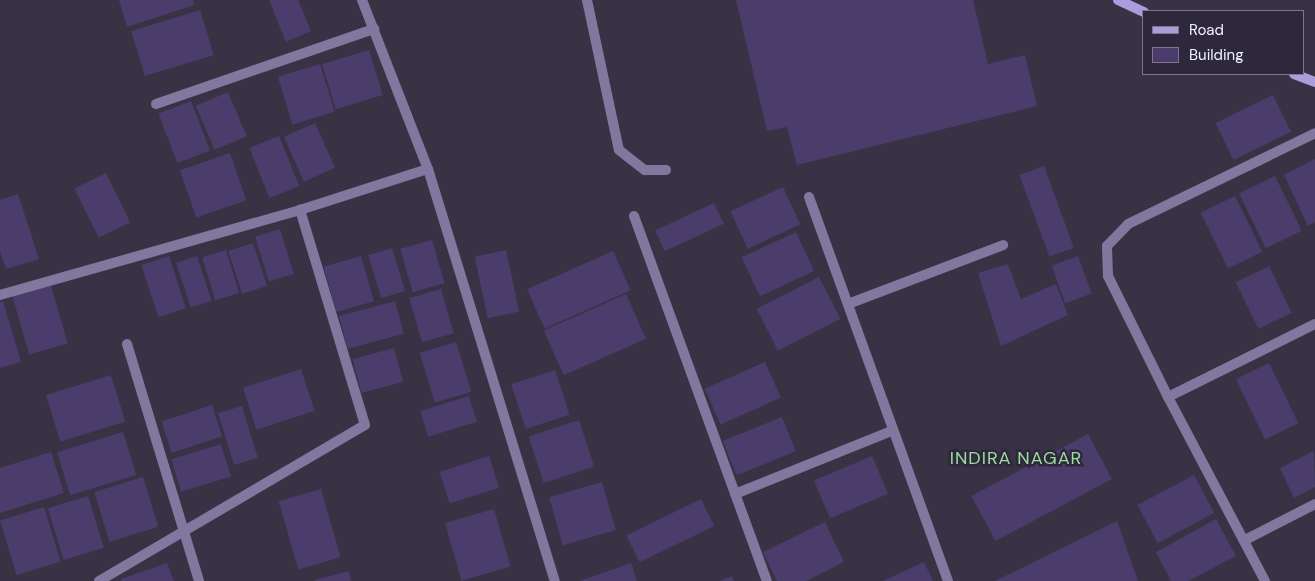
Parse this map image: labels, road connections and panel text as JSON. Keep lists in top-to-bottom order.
{
  "districts": ["INDIRA NAGAR"],
  "legend": ["Road", "Building"]
}
